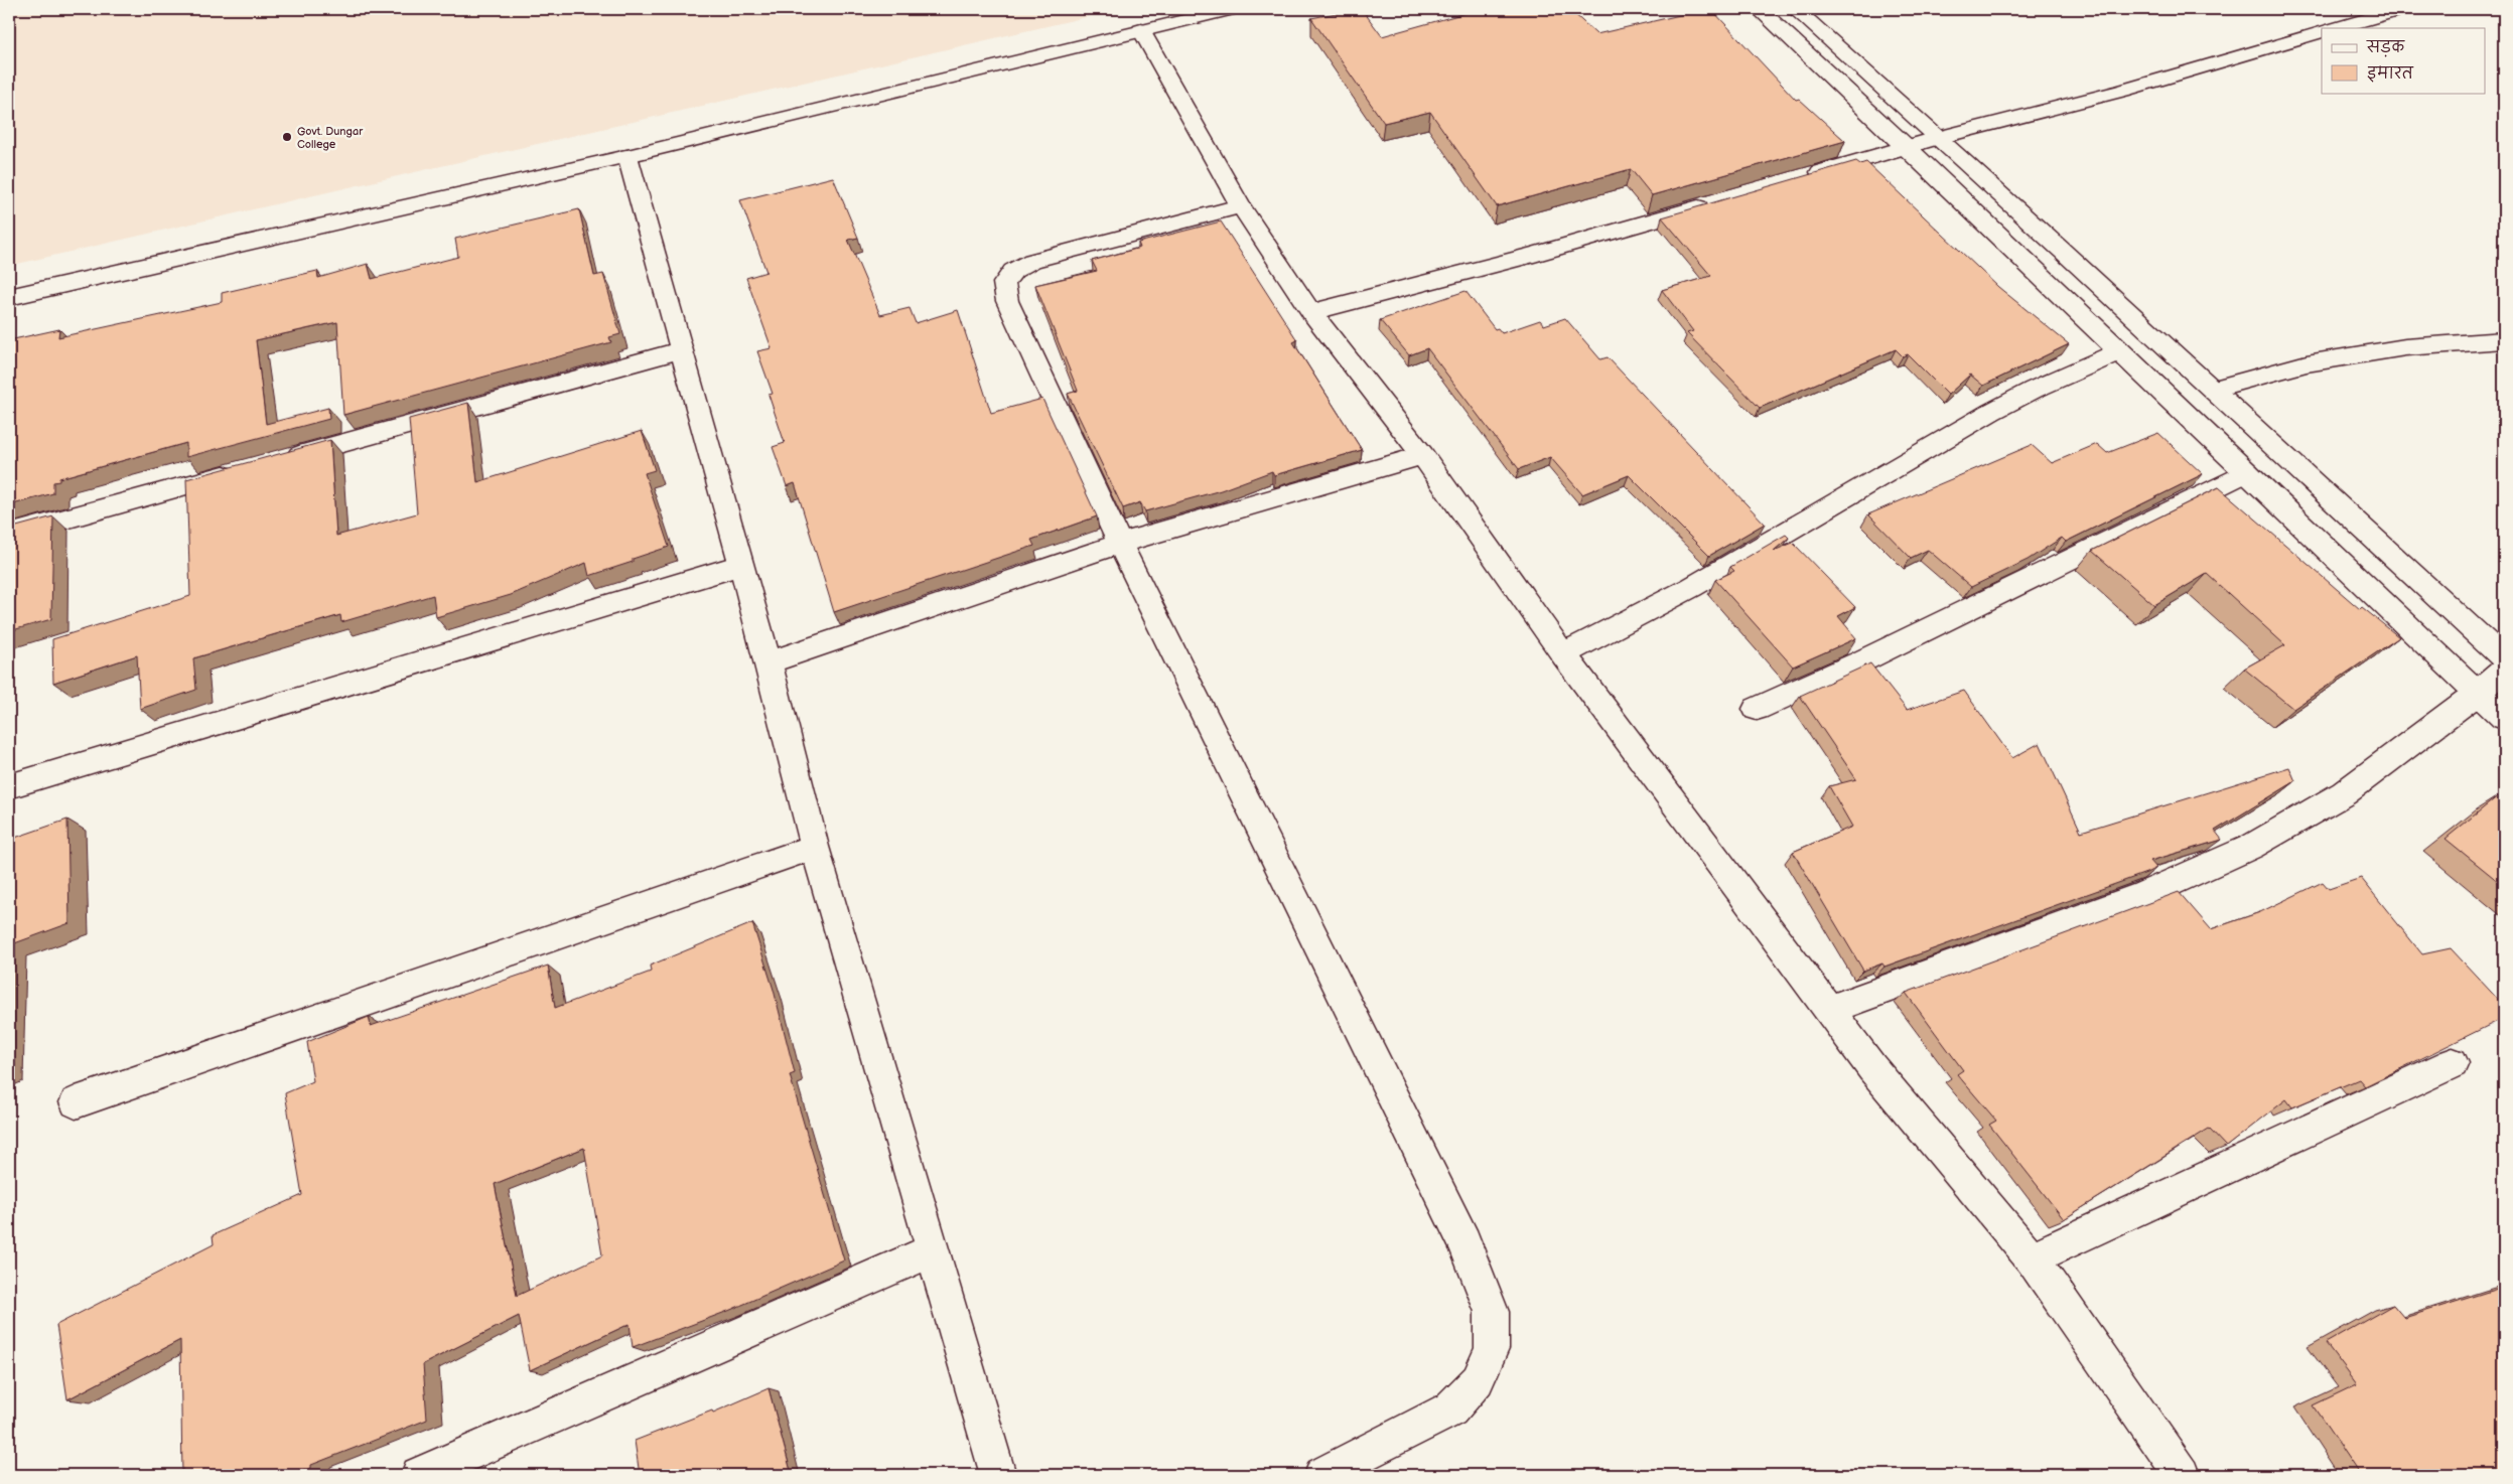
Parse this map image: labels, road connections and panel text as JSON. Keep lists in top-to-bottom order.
{
  "places": ["Govt. Dungar College"],
  "legend": ["सड़क", "इमारत"]
}
